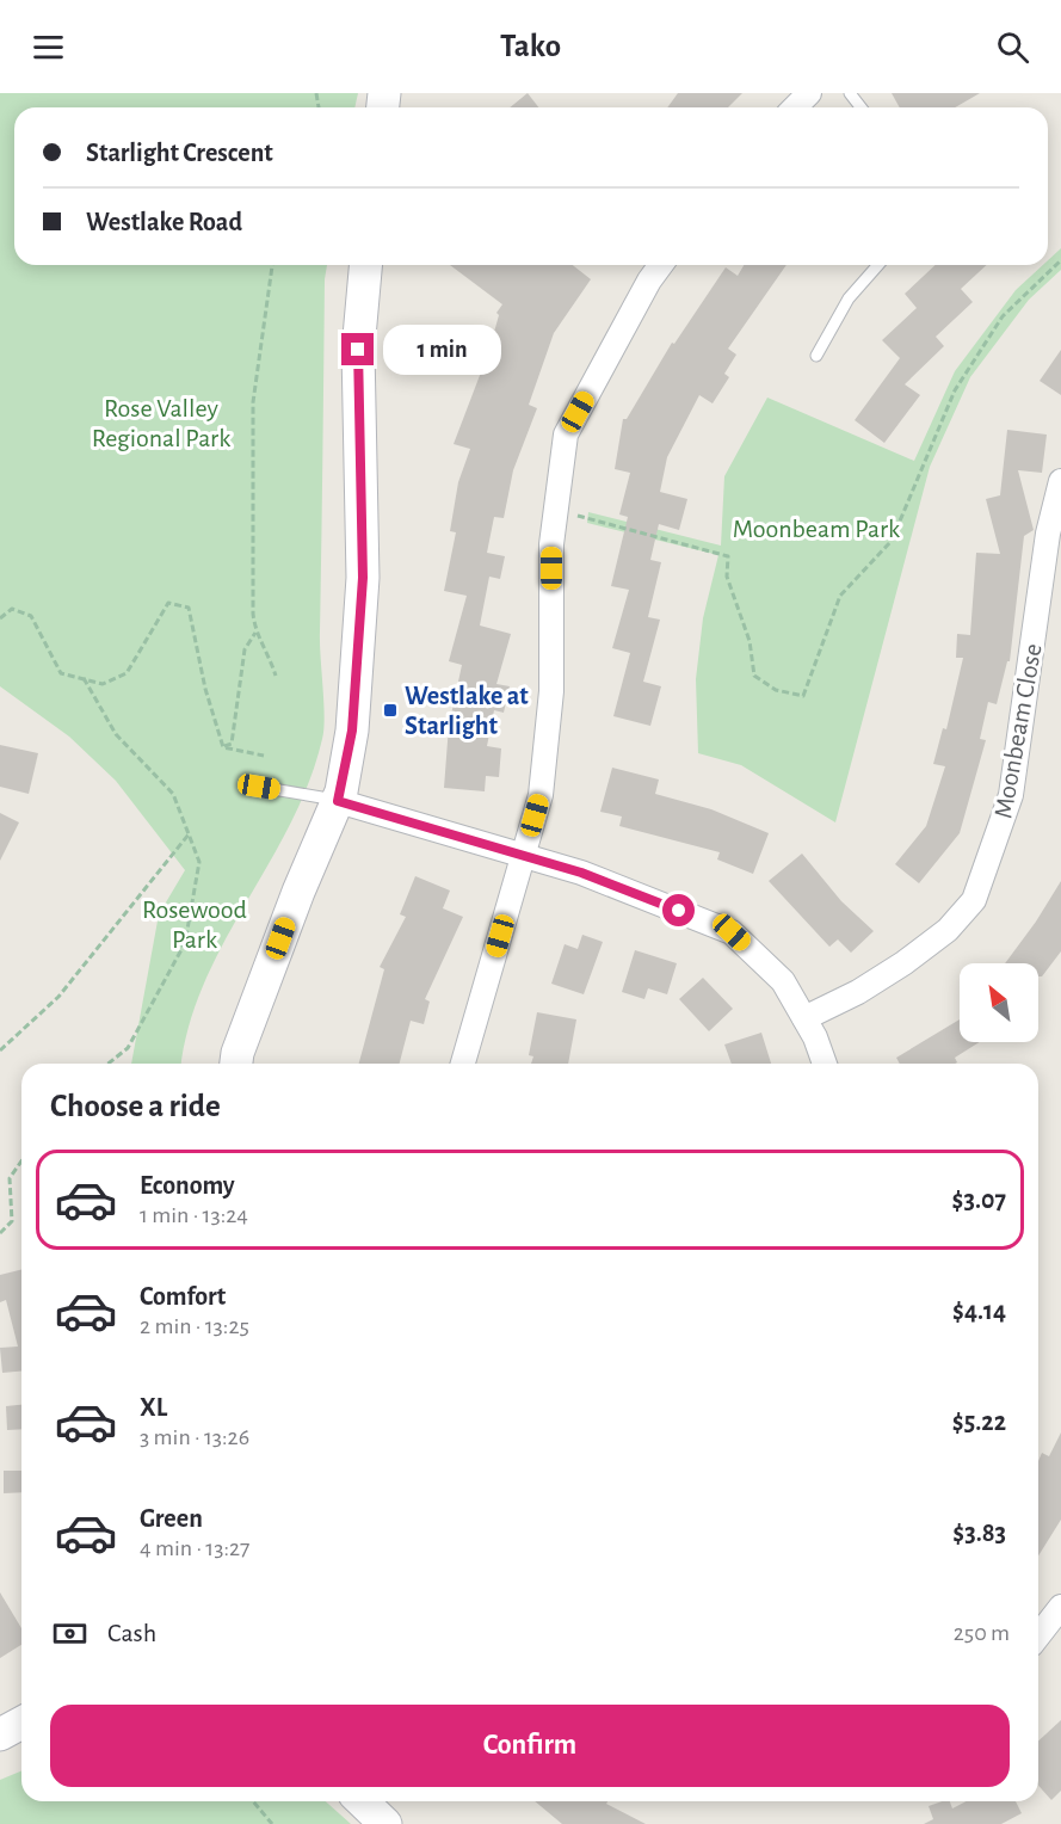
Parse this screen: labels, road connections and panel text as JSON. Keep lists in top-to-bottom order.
{
  "streets": {
    "street": ["Moonbeam Close"]
  },
  "parks": ["Rose Valley Regional Park", "Moonbeam Park", "Rosewood Park"],
  "places": {
    "transit": ["Westlake at Starlight"]
  },
  "north": "top left",
  "page": {
    "header": "Tako",
    "banner": ["Starlight Crescent", "Westlake Road"],
    "bubble": "1 min",
    "heading": "Choose a ride",
    "list": [
      {
        "name": "Economy",
        "note": "1 min · 13:24",
        "value": "$3.07"
      },
      {
        "name": "Comfort",
        "note": "2 min · 13:25",
        "value": "$4.14"
      },
      {
        "name": "XL",
        "note": "3 min · 13:26",
        "value": "$5.22"
      },
      {
        "name": "Green",
        "note": "4 min · 13:27",
        "value": "$3.83"
      }
    ],
    "pay": ["Cash", "250 m"],
    "buttons": "Confirm"
  }
}
